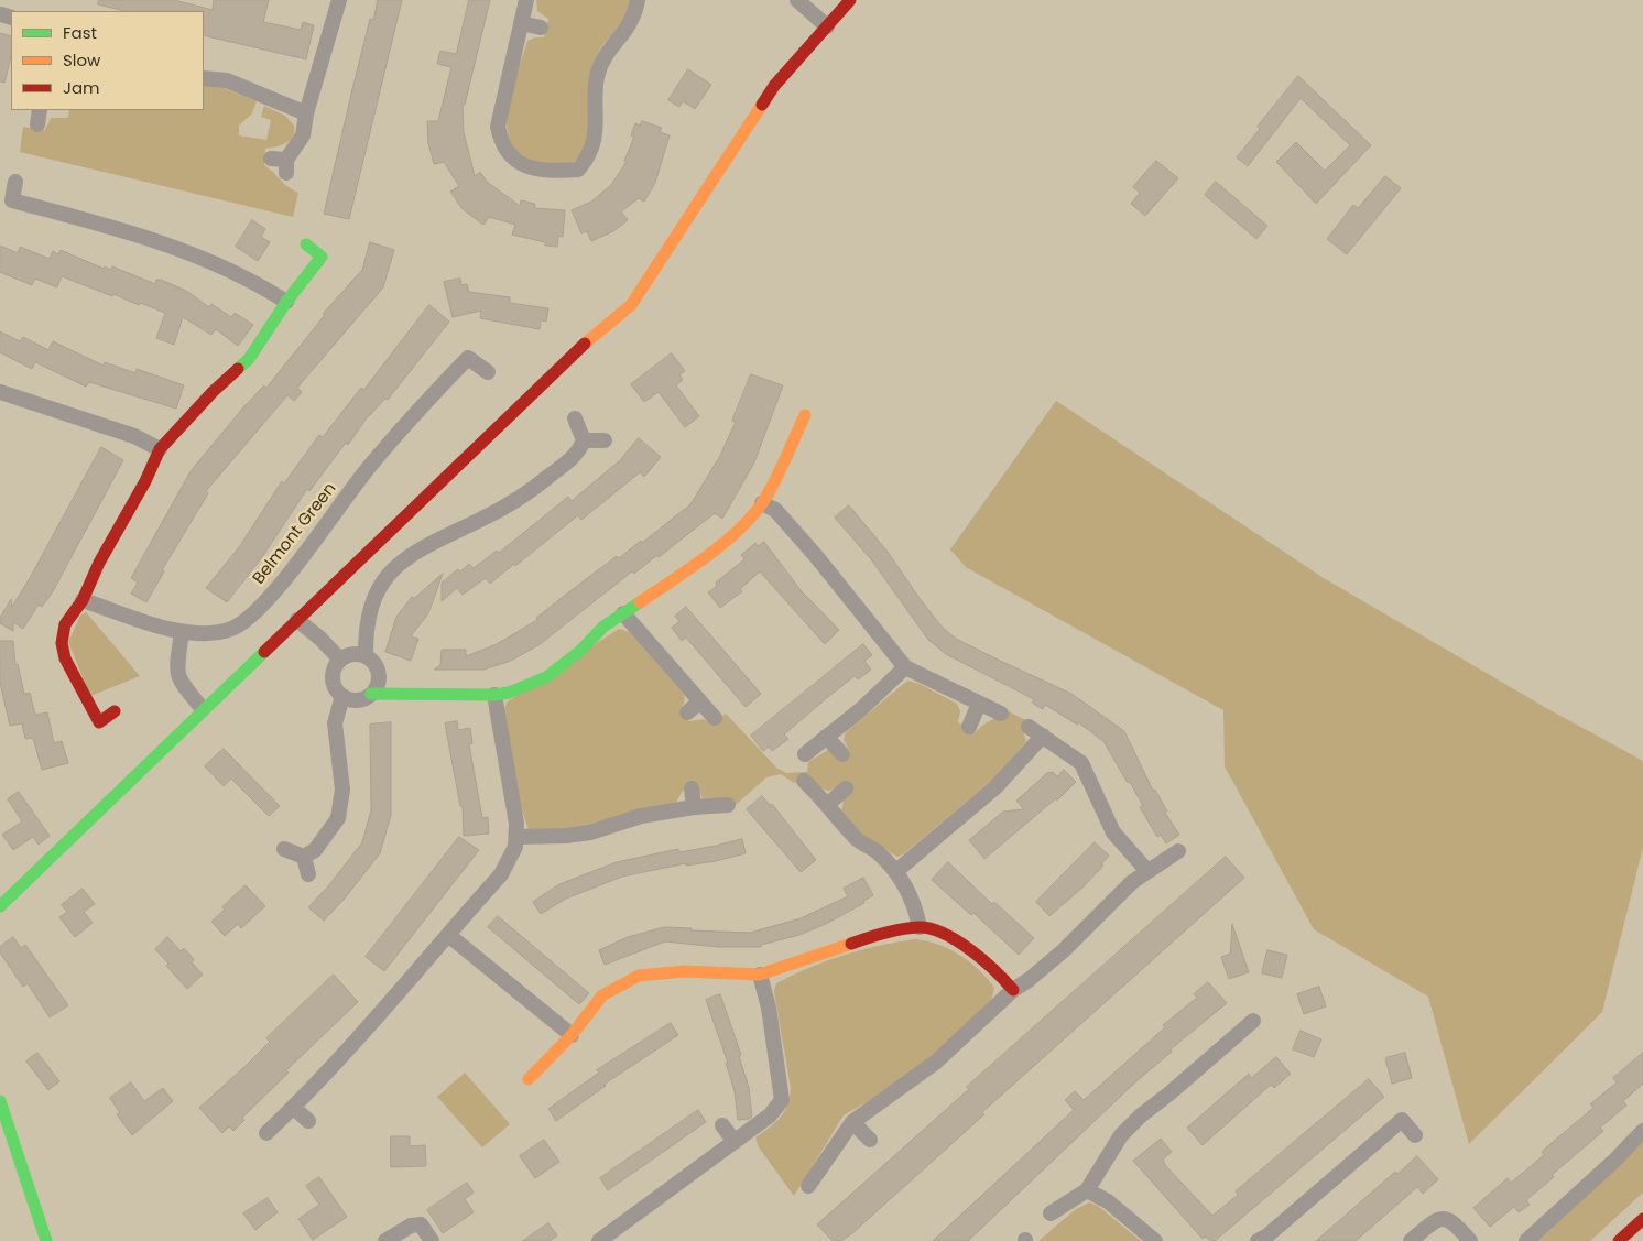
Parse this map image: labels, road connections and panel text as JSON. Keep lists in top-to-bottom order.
{
  "streets": {
    "street": ["Belmont Green"]
  },
  "legend": ["Fast", "Slow", "Jam"]
}
